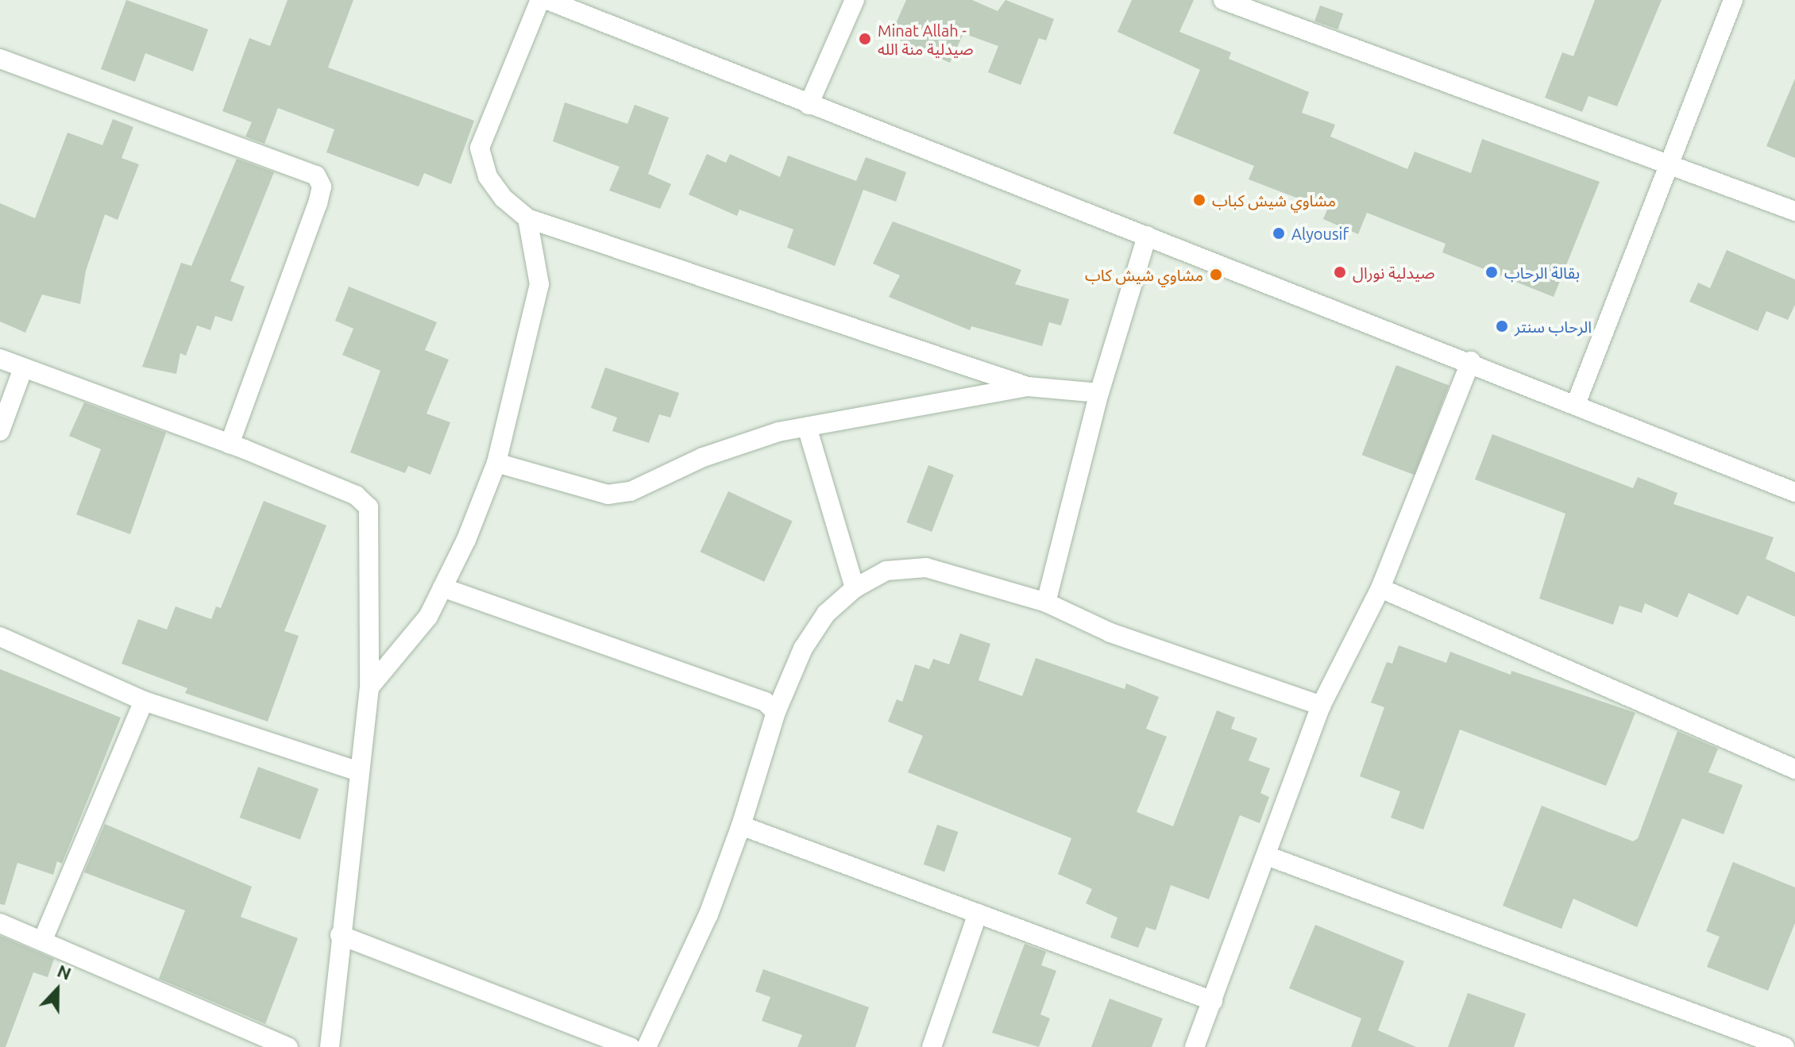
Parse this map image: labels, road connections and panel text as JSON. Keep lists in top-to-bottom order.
{
  "places": [
    "Minat Allah - صيدلية منة الله",
    "مشاوي شيش كباب",
    "Alyousif",
    "صيدلية نورال",
    "بقالة الرحاب",
    "مشاوي شيش كاب",
    "الرحاب سنتر"
  ],
  "north": "top"
}
